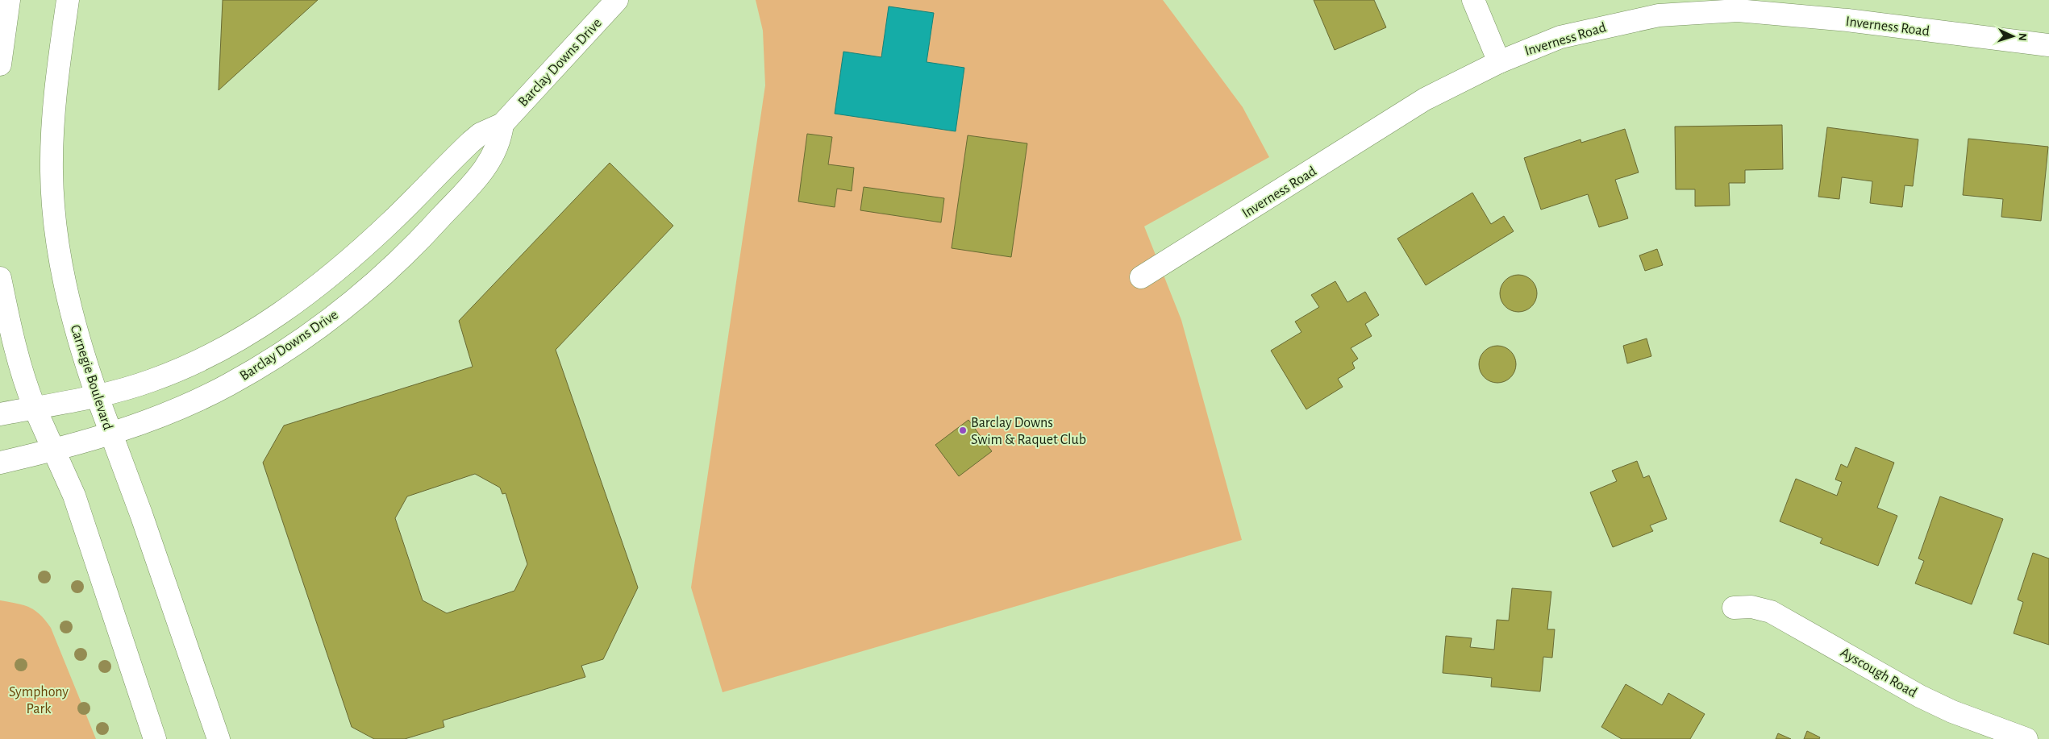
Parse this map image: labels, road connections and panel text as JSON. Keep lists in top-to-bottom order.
{
  "streets": {
    "street": [
      "Inverness Road",
      "Barclay Downs Drive",
      "Carnegie Boulevard",
      "Ayscough Road"
    ]
  },
  "crossings": [
    ["Barclay Downs Drive", "Carnegie Boulevard"]
  ],
  "parks": ["Symphony Park"],
  "places": ["Barclay Downs Swim & Raquet Club"],
  "north": "right"
}
